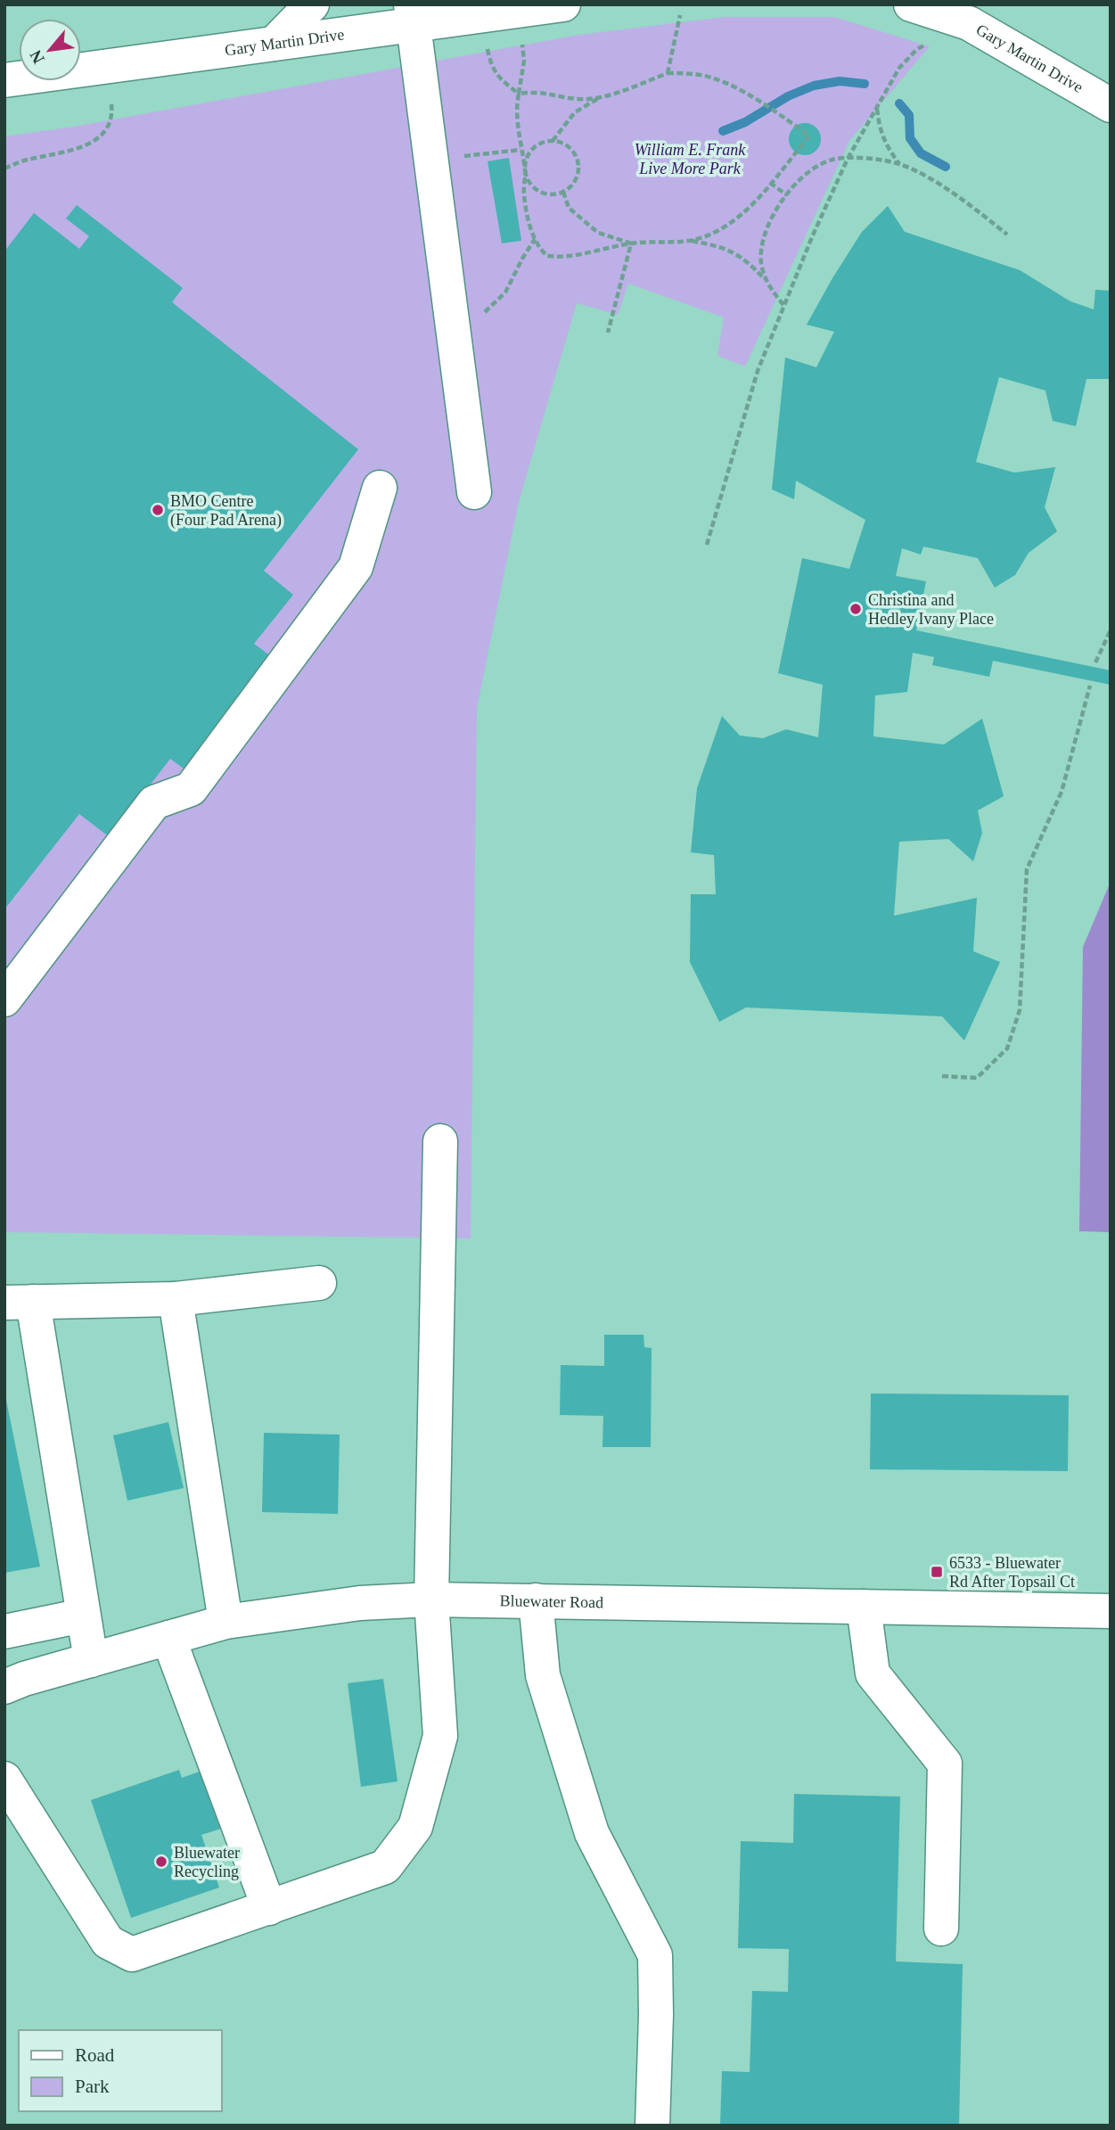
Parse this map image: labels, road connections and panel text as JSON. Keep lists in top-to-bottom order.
{
  "streets": {
    "street": ["Gary Martin Drive", "Bluewater Road"]
  },
  "parks": ["William E. Frank Live More Park"],
  "places": {
    "other": ["BMO Centre (Four Pad Arena)", "Christina and Hedley Ivany Place", "Bluewater Recycling"],
    "transit": ["6533 - Bluewater Rd After Topsail Ct"]
  },
  "legend": ["Road", "Park"],
  "north": "bottom left"
}
